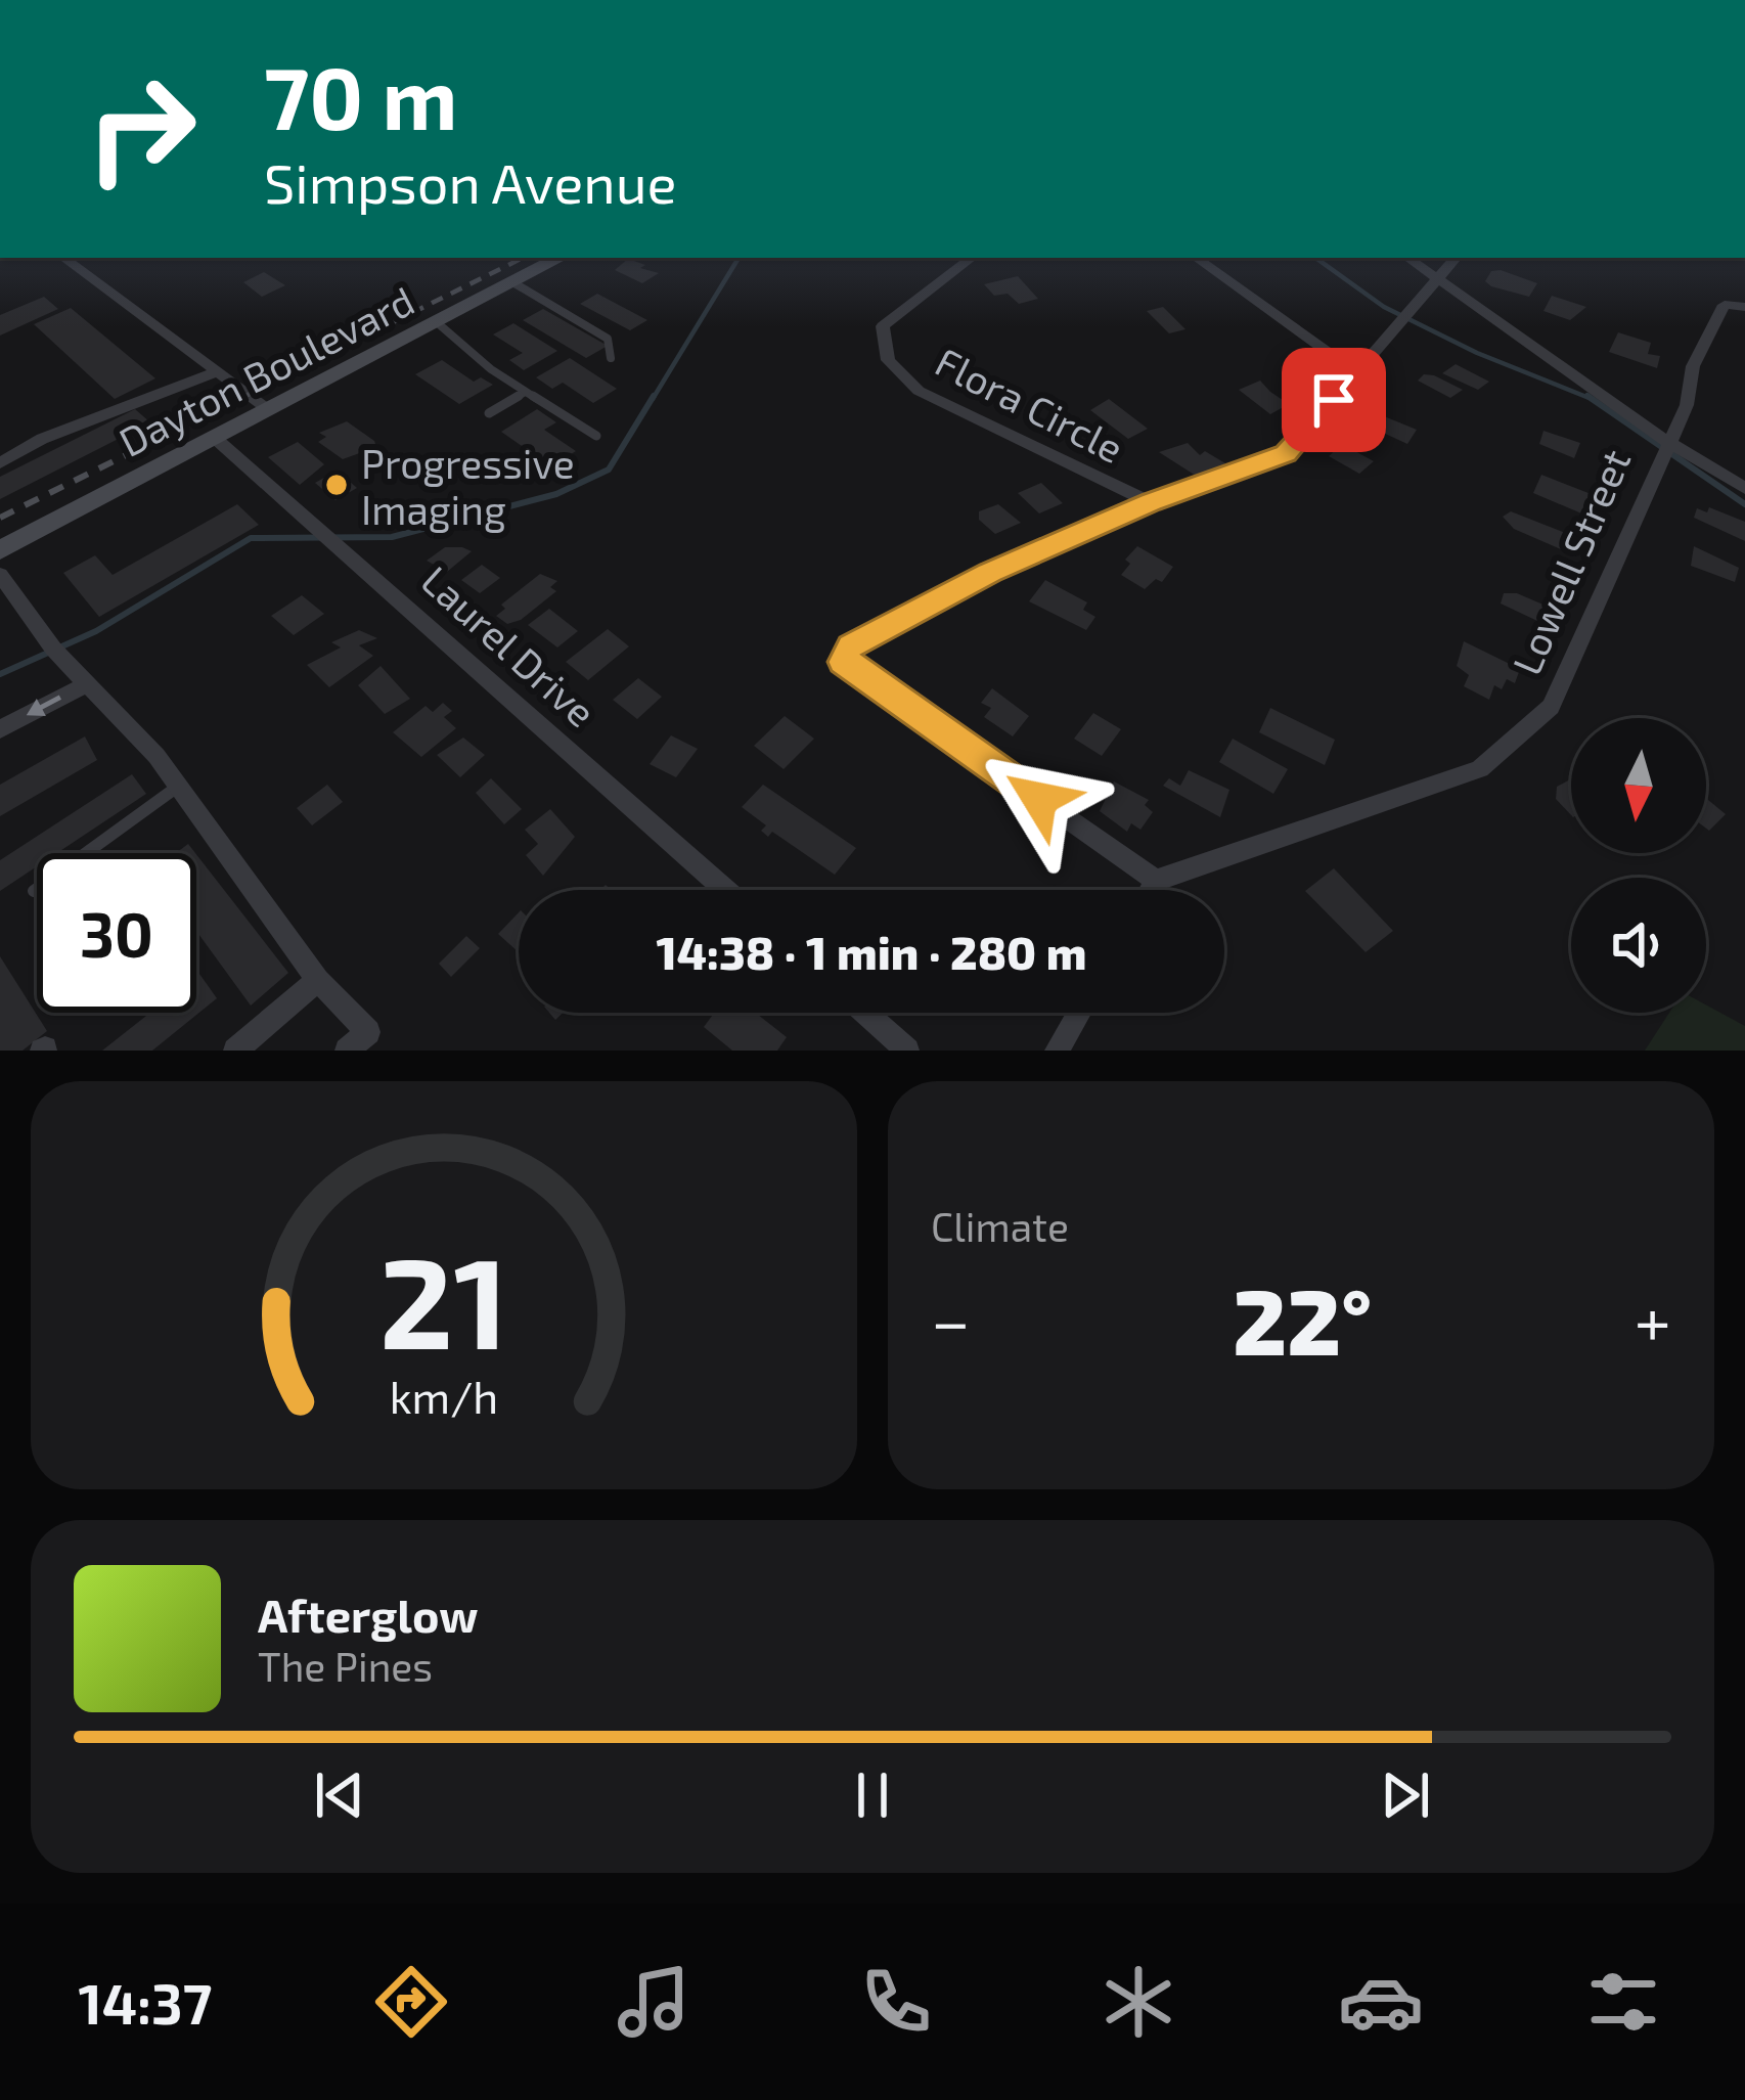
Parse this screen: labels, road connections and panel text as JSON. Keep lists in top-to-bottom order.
{
  "streets": {
    "main road": ["Dayton Boulevard"],
    "street": ["Flora Circle", "Lowell Street", "Laurel Drive"]
  },
  "crossings": [
    ["Dayton Boulevard", "Laurel Drive"]
  ],
  "places": ["Progressive Imaging"],
  "north": "bottom",
  "page": {
    "turn": ["70 m", "Simpson Avenue"],
    "limit": "30",
    "trip": "14:38 · 1 min · 280 m",
    "tile": "Climate",
    "heat": ["−", "22°", "+"],
    "song": ["Afterglow", "The Pines"],
    "tabs": "14:37",
    "gauge": ["21", "km/h"]
  }
}
